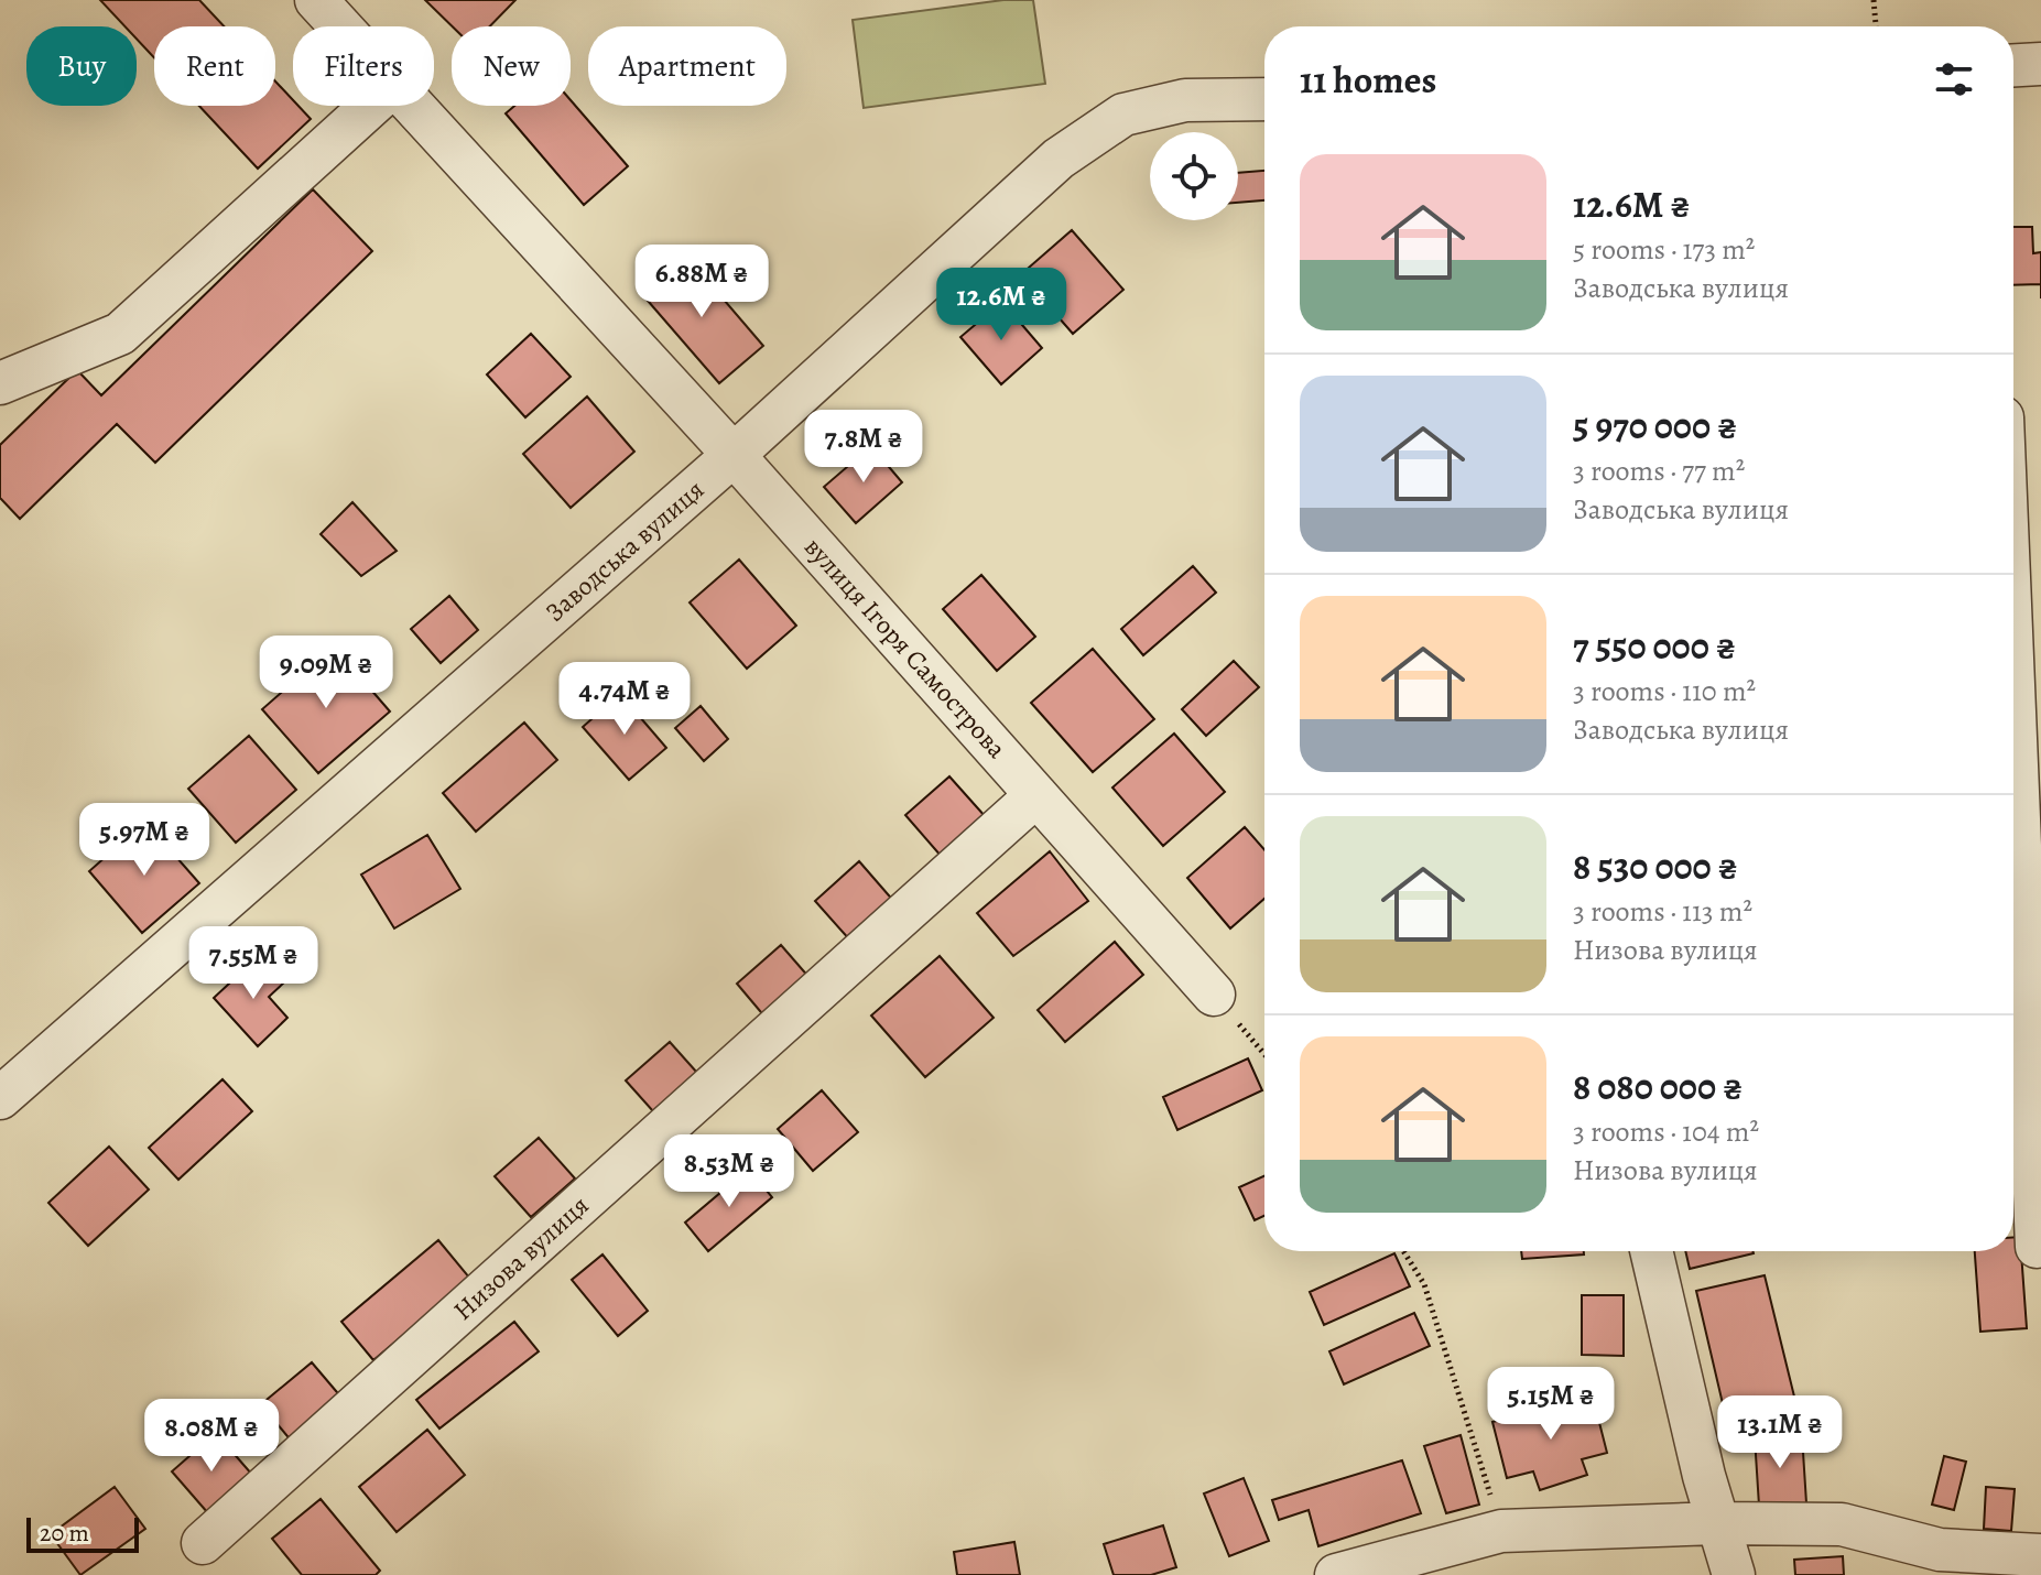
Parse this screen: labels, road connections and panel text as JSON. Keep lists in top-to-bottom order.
{
  "streets": {
    "street": ["Заводська вулиця", "вулиця Ігоря Самострова", "Низова вулиця"]
  },
  "crossings": [
    ["Заводська вулиця", "вулиця Ігоря Самострова"],
    ["вулиця Ігоря Самострова", "Низова вулиця"]
  ],
  "scale_bar": "20 m",
  "page": {
    "chip": [
      "Buy",
      "Rent",
      "Filters",
      "New",
      "Apartment"
    ],
    "heading": "11 homes",
    "list": [
      {
        "name": "12.6M ₴",
        "note": "5 rooms · 173 m² · Заводська вулиця"
      },
      {
        "name": "5 970 000 ₴",
        "note": "3 rooms · 77 m² · Заводська вулиця"
      },
      {
        "name": "7 550 000 ₴",
        "note": "3 rooms · 110 m² · Заводська вулиця"
      },
      {
        "name": "8 530 000 ₴",
        "note": "3 rooms · 113 m² · Низова вулиця"
      },
      {
        "name": "8 080 000 ₴",
        "note": "3 rooms · 104 m² · Низова вулиця"
      }
    ],
    "price": [
      "6.88M ₴",
      "12.6M ₴",
      "7.8M ₴",
      "9.09M ₴",
      "4.74M ₴",
      "5.97M ₴",
      "7.55M ₴",
      "8.53M ₴",
      "5.15M ₴",
      "13.1M ₴",
      "8.08M ₴"
    ],
    "scale": "20 m"
  }
}
